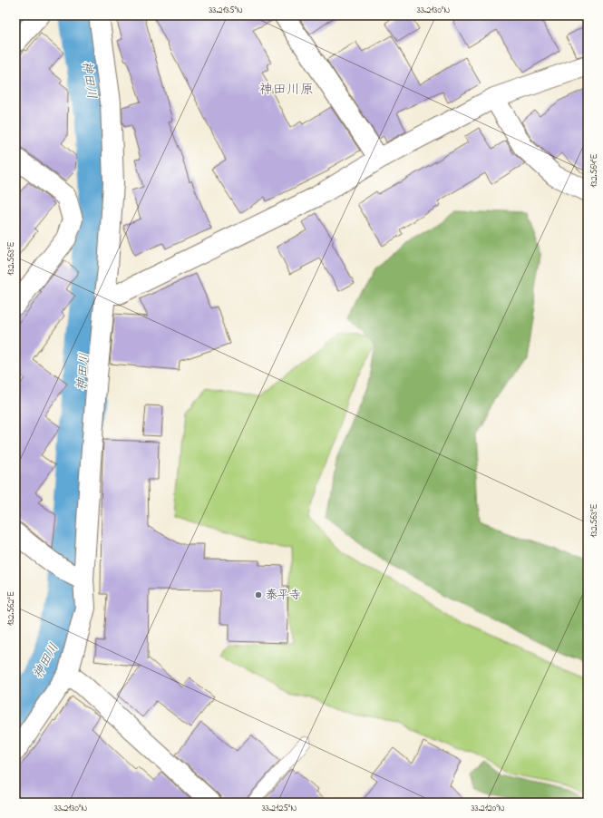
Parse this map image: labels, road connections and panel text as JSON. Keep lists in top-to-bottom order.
{
  "districts": ["神田川原"],
  "water": ["神田川"],
  "places": ["泰平寺"],
  "coordinates": [
    "33.2135°N",
    "33.2130°N",
    "132.564°E",
    "132.563°E",
    "132.562°E",
    "33.2125°N",
    "33.2120°N"
  ]
}
